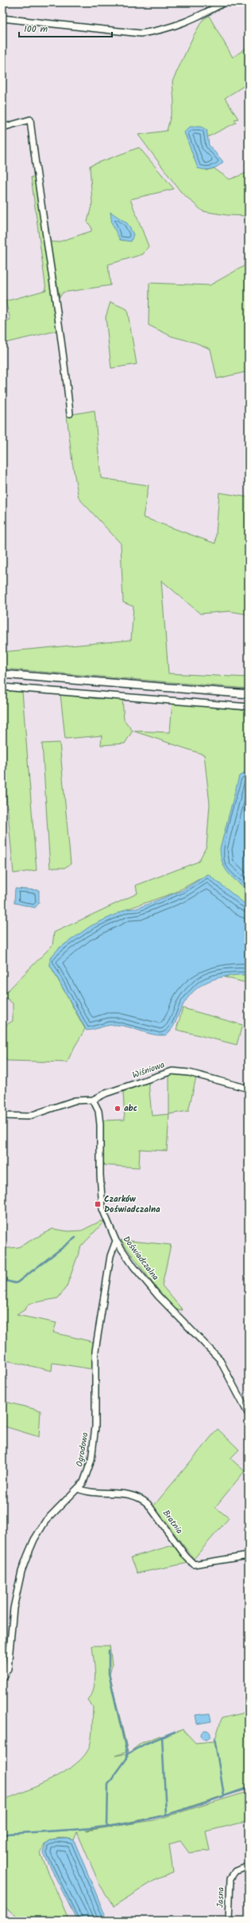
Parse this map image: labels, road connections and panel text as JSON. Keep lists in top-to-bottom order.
{
  "streets": {
    "street": [
      "Wiśniowa",
      "Doświadczalna",
      "Ogrodowa",
      "Bratnia",
      "Jasna"
    ]
  },
  "crossings": [
    ["Wiśniowa", "Doświadczalna"],
    ["Doświadczalna", "Ogrodowa"],
    ["Ogrodowa", "Bratnia"]
  ],
  "places": {
    "other": ["abc"],
    "transit": ["Czarków Doświadczalna"]
  },
  "scale_bar": "100 m"
}
